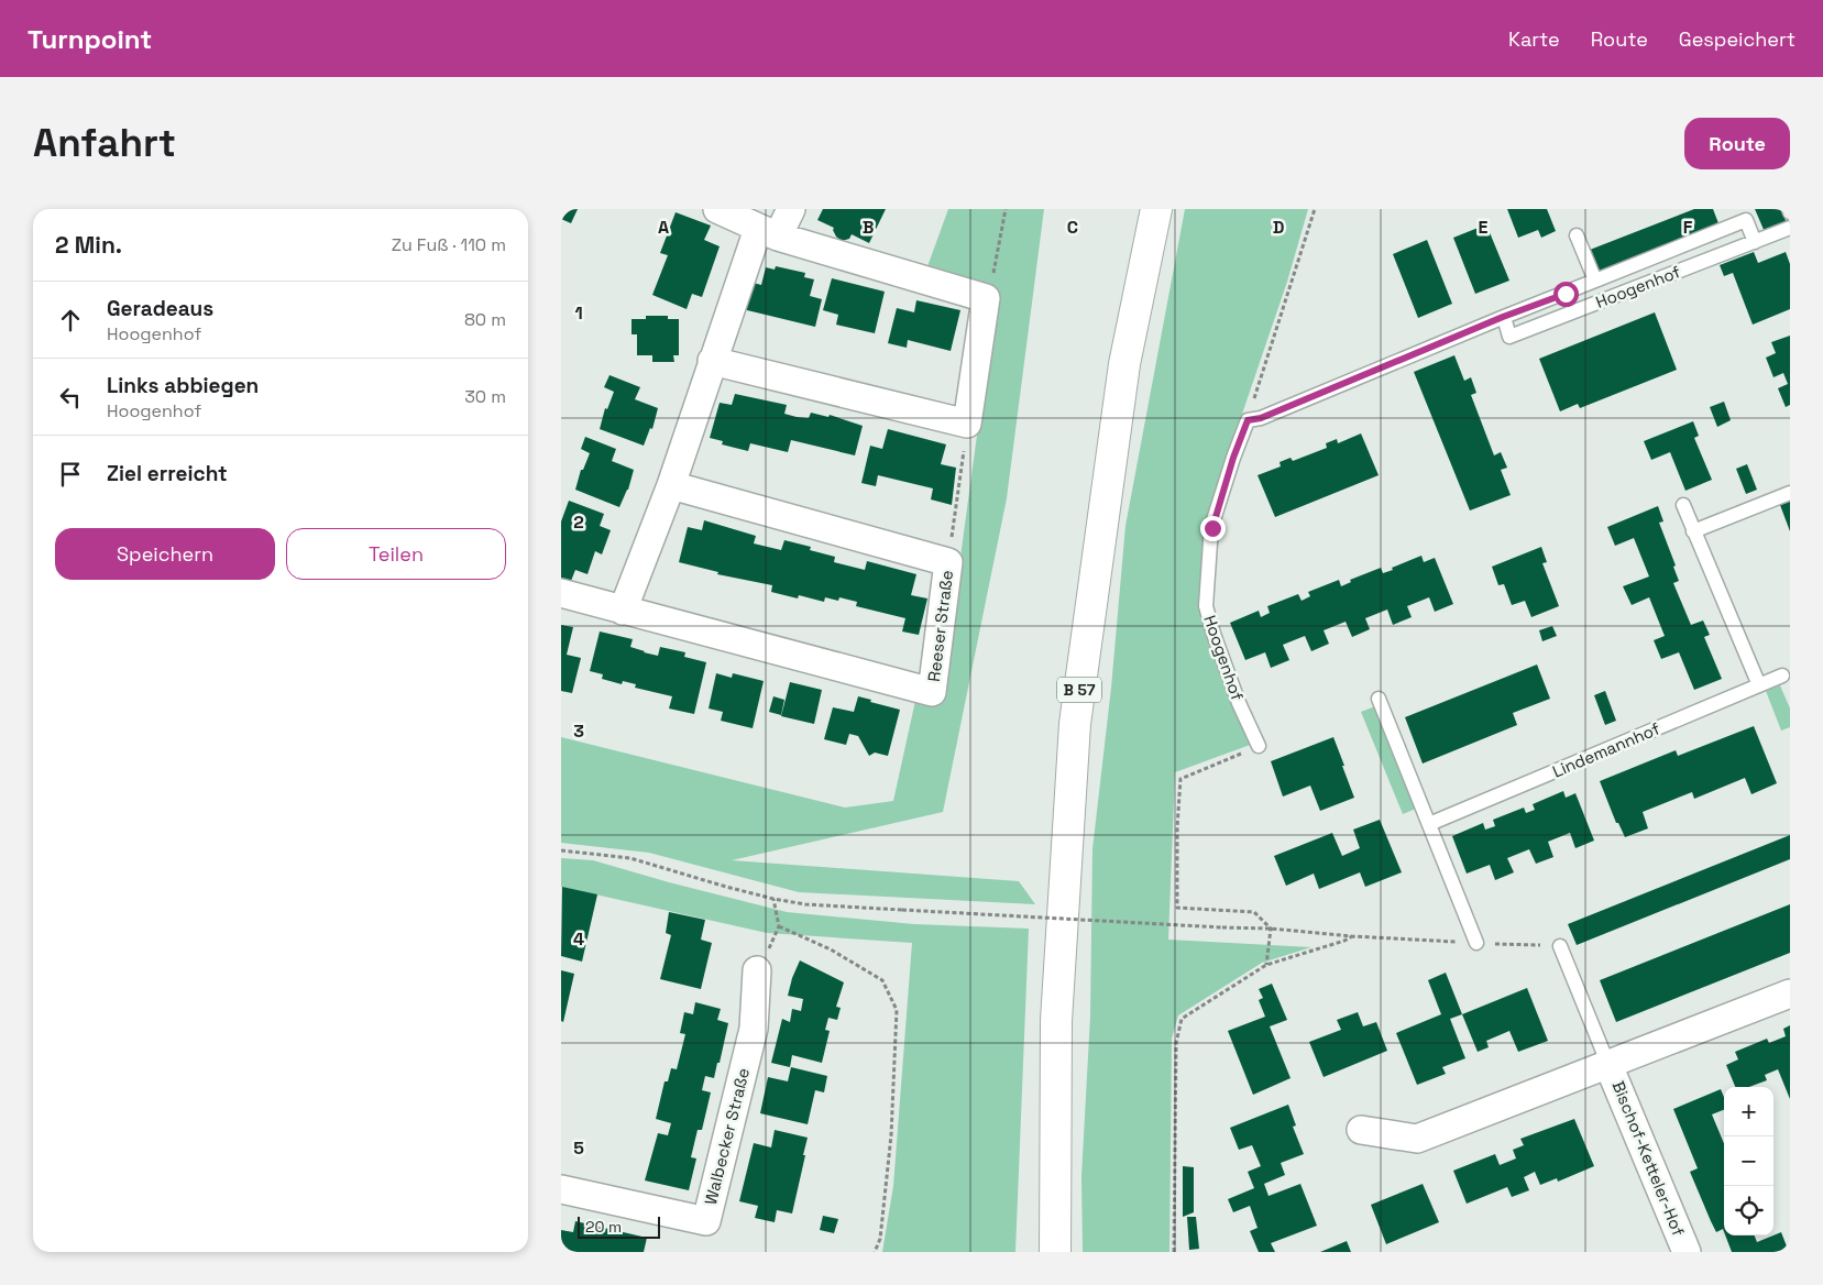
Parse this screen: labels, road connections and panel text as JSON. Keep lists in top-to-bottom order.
{
  "streets": {
    "main road": ["B 57"],
    "street": ["Reeser Straße", "Walbecker Straße", "Bischof-Ketteler-Hof"],
    "lane": ["Hoogenhof", "Lindemannhof"]
  },
  "scale_bar": "20 m",
  "page": {
    "header": "Turnpoint",
    "nav": ["Karte", "Route", "Gespeichert"],
    "buttons": [
      "Route",
      ["Speichern", "Teilen"]
    ],
    "title": "Anfahrt",
    "heading": ["2 Min.", "Zu Fuß · 110 m"],
    "list": [
      ["Geradeaus", "Hoogenhof", "80 m"],
      ["Links abbiegen", "Hoogenhof", "30 m"],
      "Ziel erreicht"
    ],
    "map_buttons": ["+", "−"],
    "scale": "20 m"
  },
  "grid": {
    "columns": [
      "A",
      "B",
      "C",
      "D",
      "E",
      "F"
    ],
    "rows": [
      "1",
      "2",
      "3",
      "4",
      "5"
    ]
  }
}
